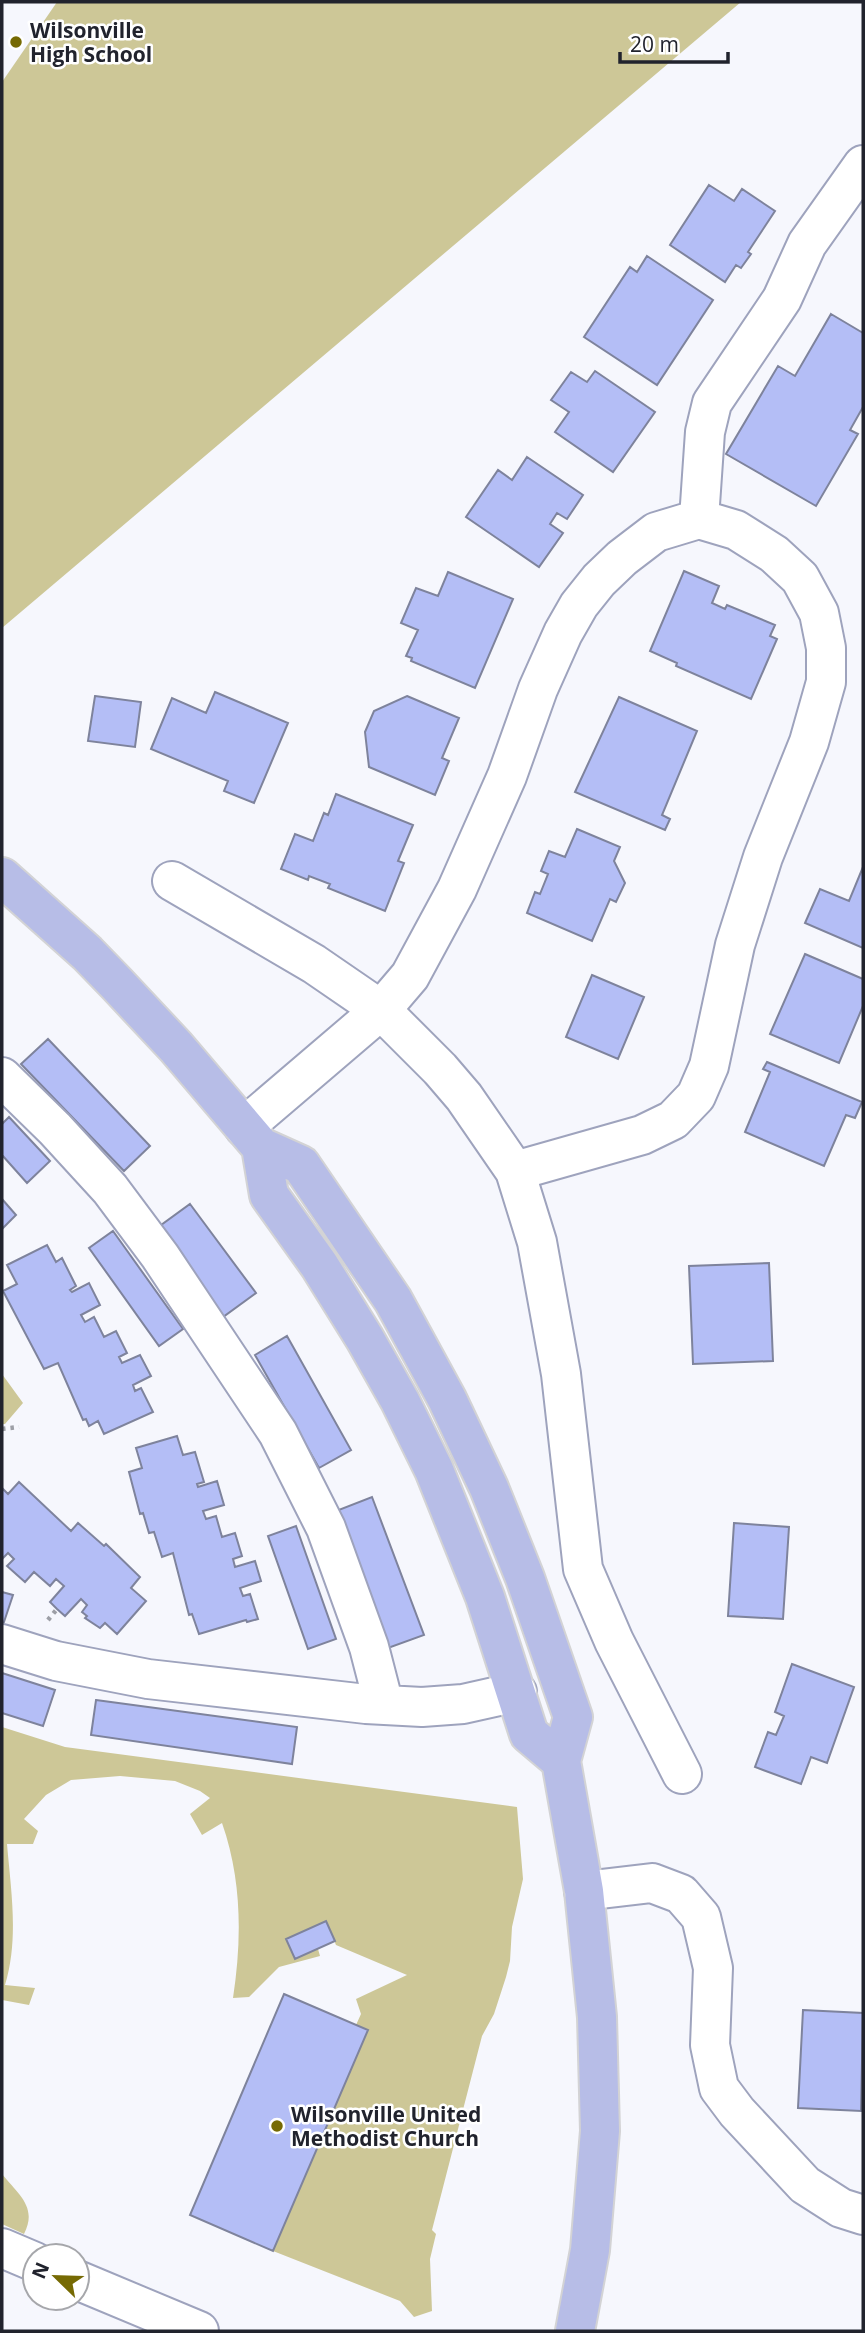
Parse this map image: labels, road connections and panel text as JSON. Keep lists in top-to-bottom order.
{
  "places": ["Wilsonville High School", "Wilsonville United Methodist Church"],
  "scale_bar": "20 m",
  "north": "top left"
}
